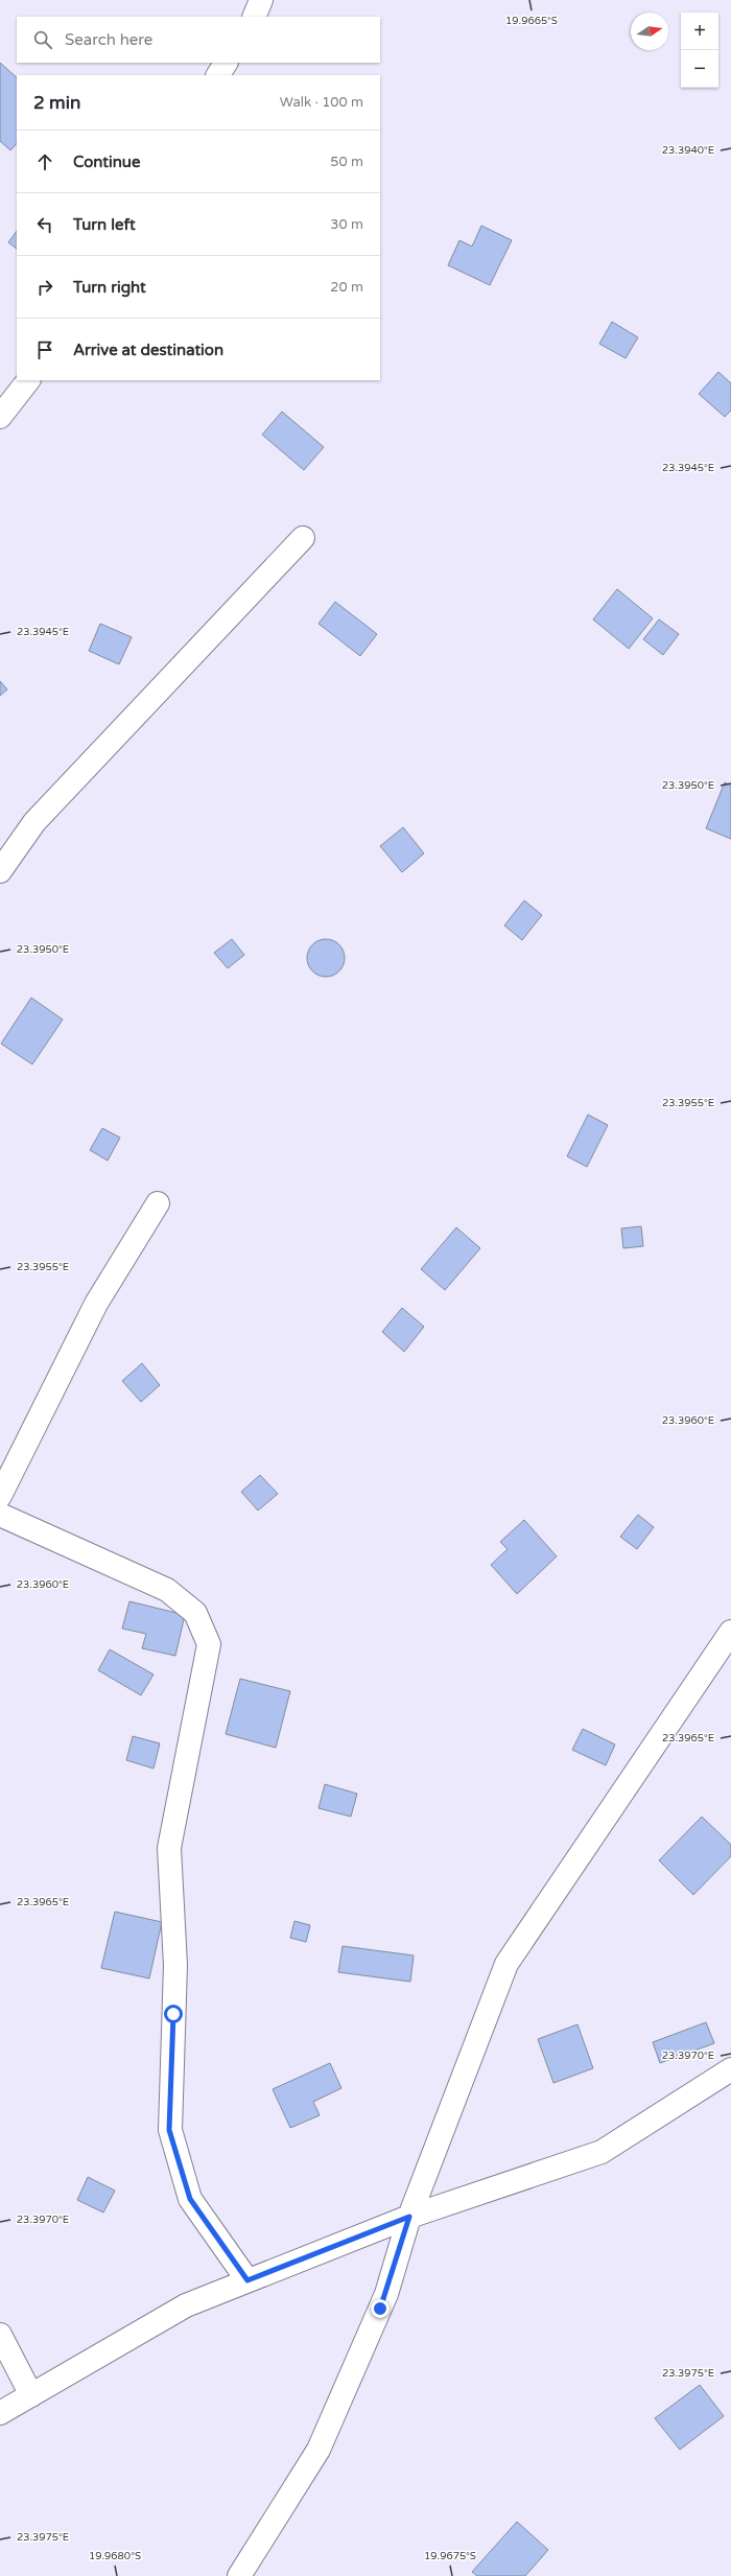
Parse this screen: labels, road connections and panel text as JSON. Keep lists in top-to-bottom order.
{
  "north": "right",
  "page": {
    "map_buttons": ["+", "−"],
    "search": "Search here",
    "heading": ["2 min", "Walk · 100 m"],
    "list": [
      ["Continue", "50 m"],
      ["Turn left", "30 m"],
      ["Turn right", "20 m"],
      "Arrive at destination"
    ]
  },
  "coordinates": [
    "19.9665°S",
    "23.3940°E",
    "23.3945°E",
    "23.3950°E",
    "23.3955°E",
    "23.3960°E",
    "23.3965°E",
    "23.3970°E",
    "23.3975°E",
    "19.9680°S",
    "19.9675°S"
  ]
}
